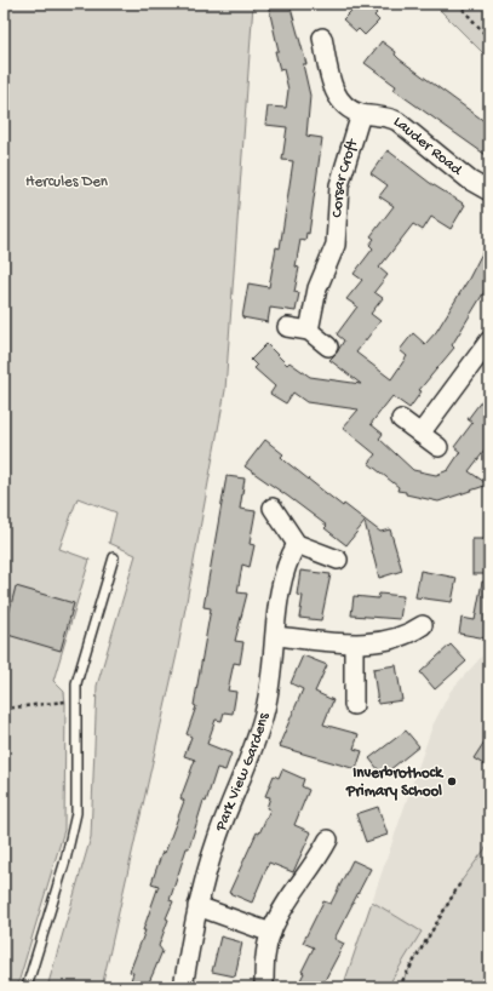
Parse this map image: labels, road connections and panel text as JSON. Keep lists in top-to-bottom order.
{
  "streets": {
    "street": ["Lauder Road", "Corsar Croft", "Park View Gardens"]
  },
  "crossings": [
    ["Lauder Road", "Corsar Croft"]
  ],
  "parks": ["Hercules Den"],
  "places": ["Inverbrothock Primary School"]
}
